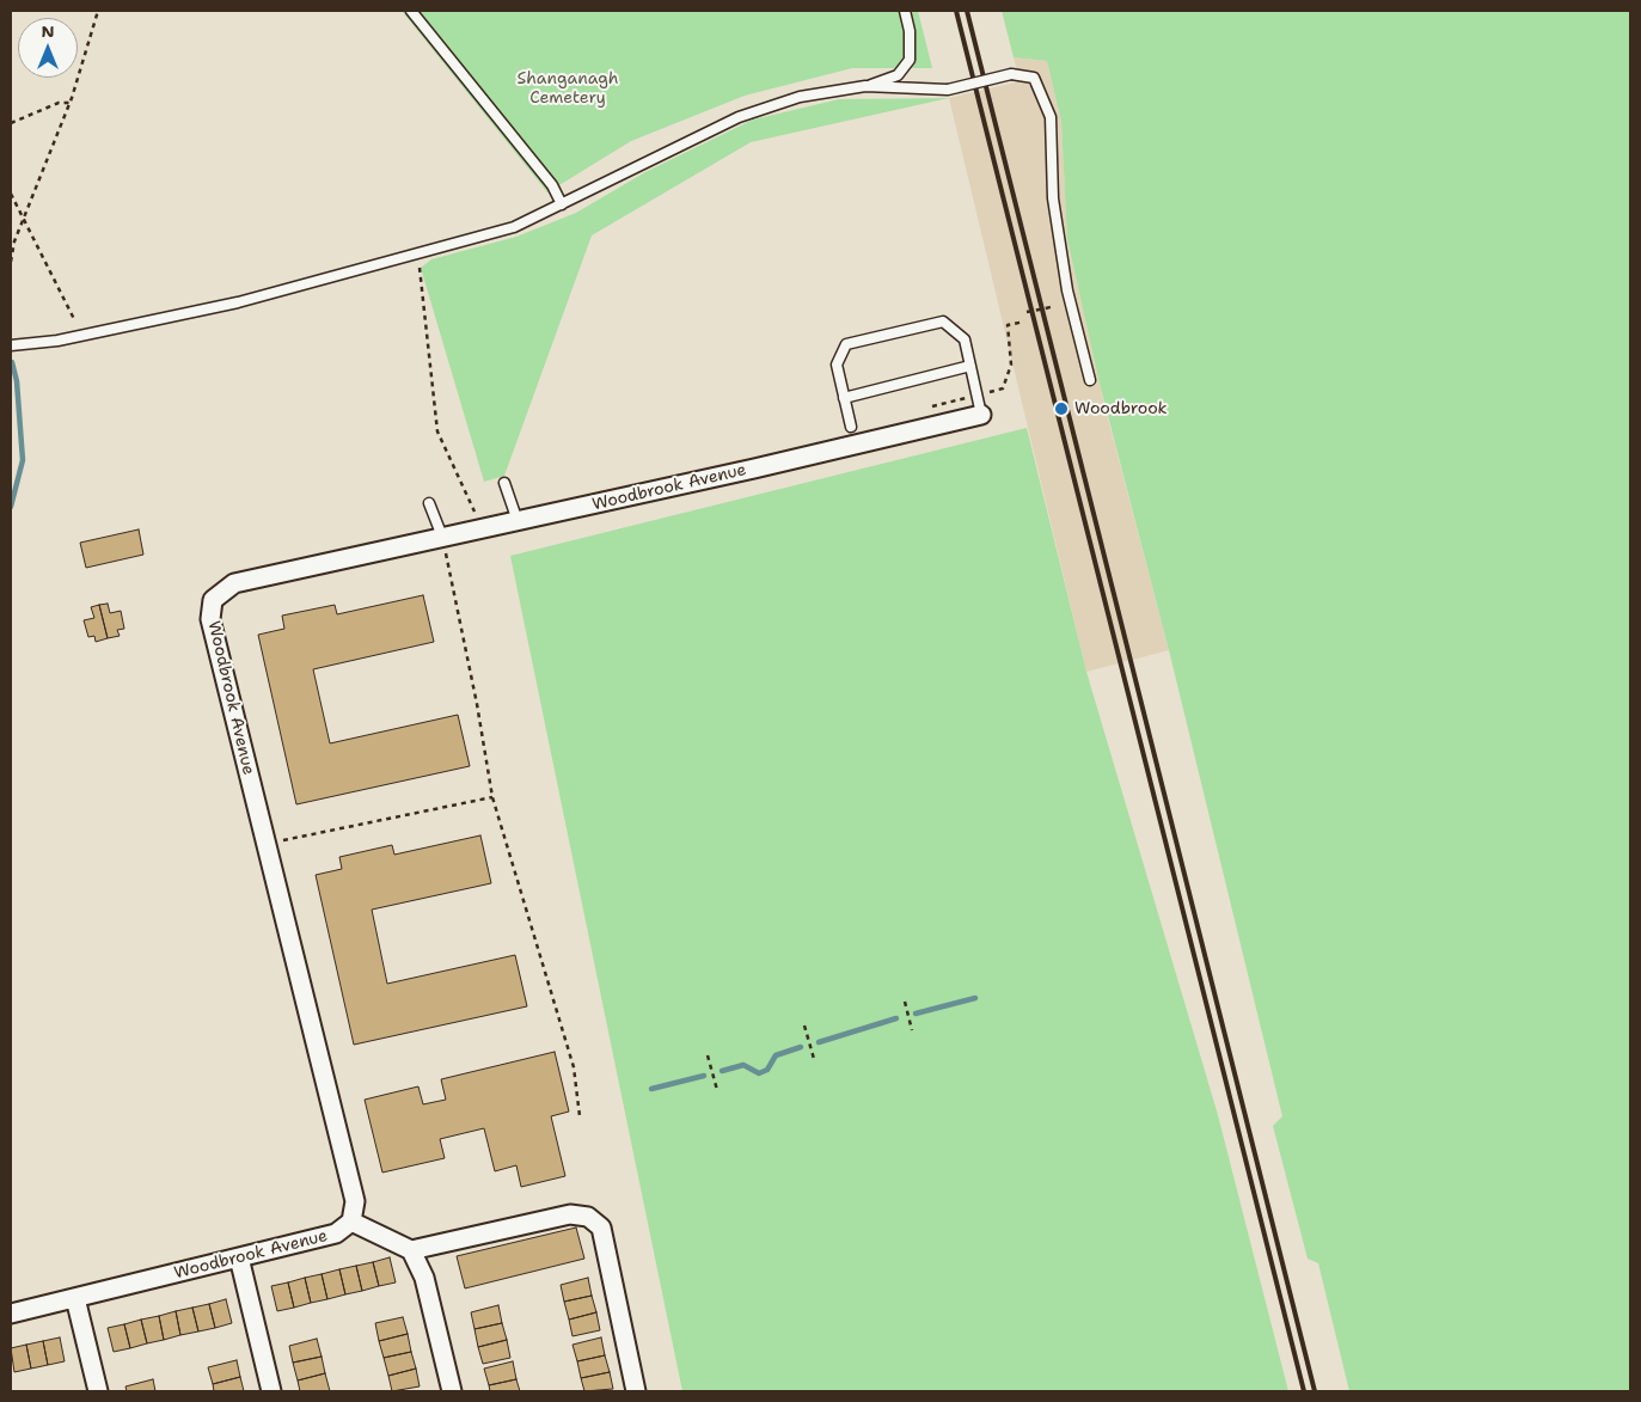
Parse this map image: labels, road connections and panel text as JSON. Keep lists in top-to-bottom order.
{
  "streets": {
    "street": ["Woodbrook Avenue"]
  },
  "parks": ["Shanganagh Cemetery"],
  "places": ["Woodbrook"],
  "north": "top"
}
